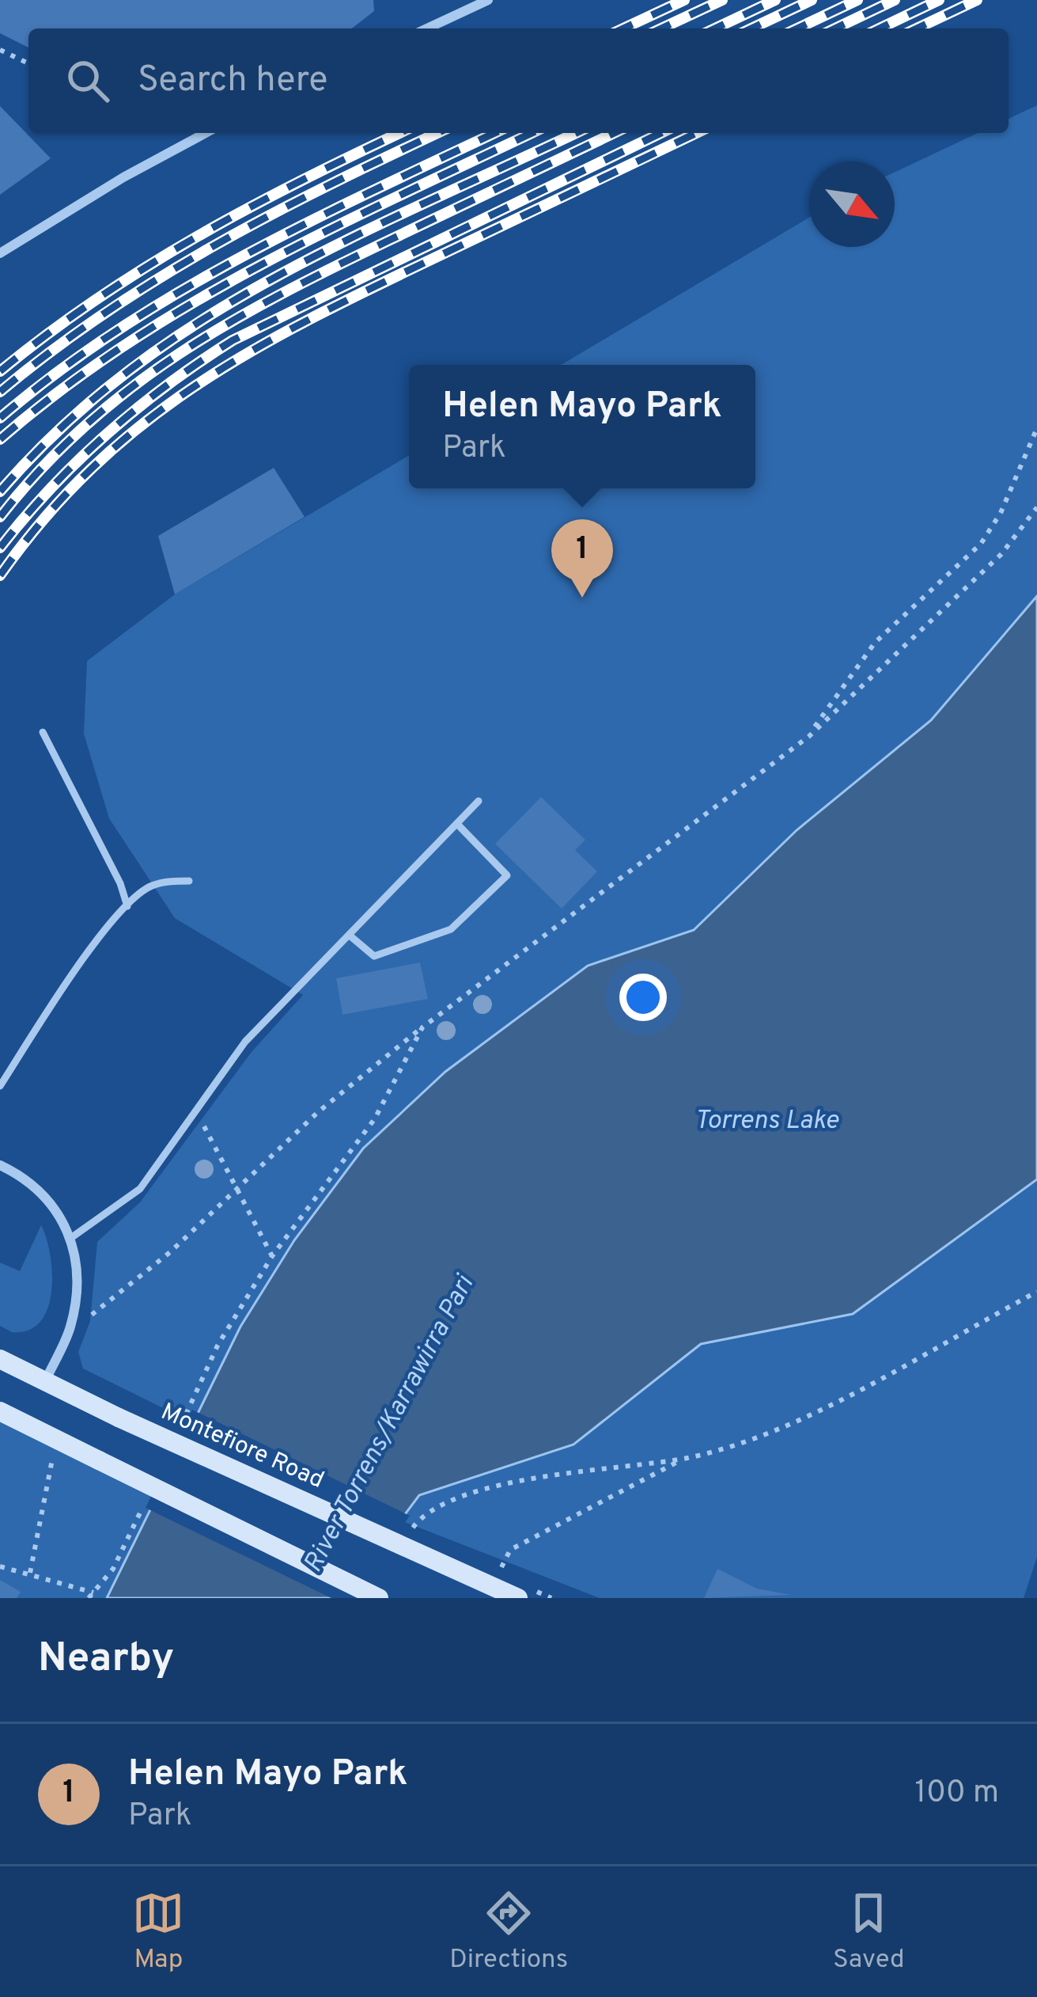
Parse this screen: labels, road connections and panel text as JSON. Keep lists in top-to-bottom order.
{
  "streets": {
    "main road": ["Montefiore Road"]
  },
  "water": ["Torrens Lake", "River Torrens/Karrawirra Pari"],
  "north": "bottom right",
  "page": {
    "search": "Search here",
    "popup": ["Helen Mayo Park", "Park"],
    "pins": "1",
    "heading": "Nearby",
    "list": [
      {
        "mark": "1",
        "name": "Helen Mayo Park",
        "note": "Park",
        "value": "100 m"
      }
    ],
    "nav": ["Map", "Directions", "Saved"]
  }
}
